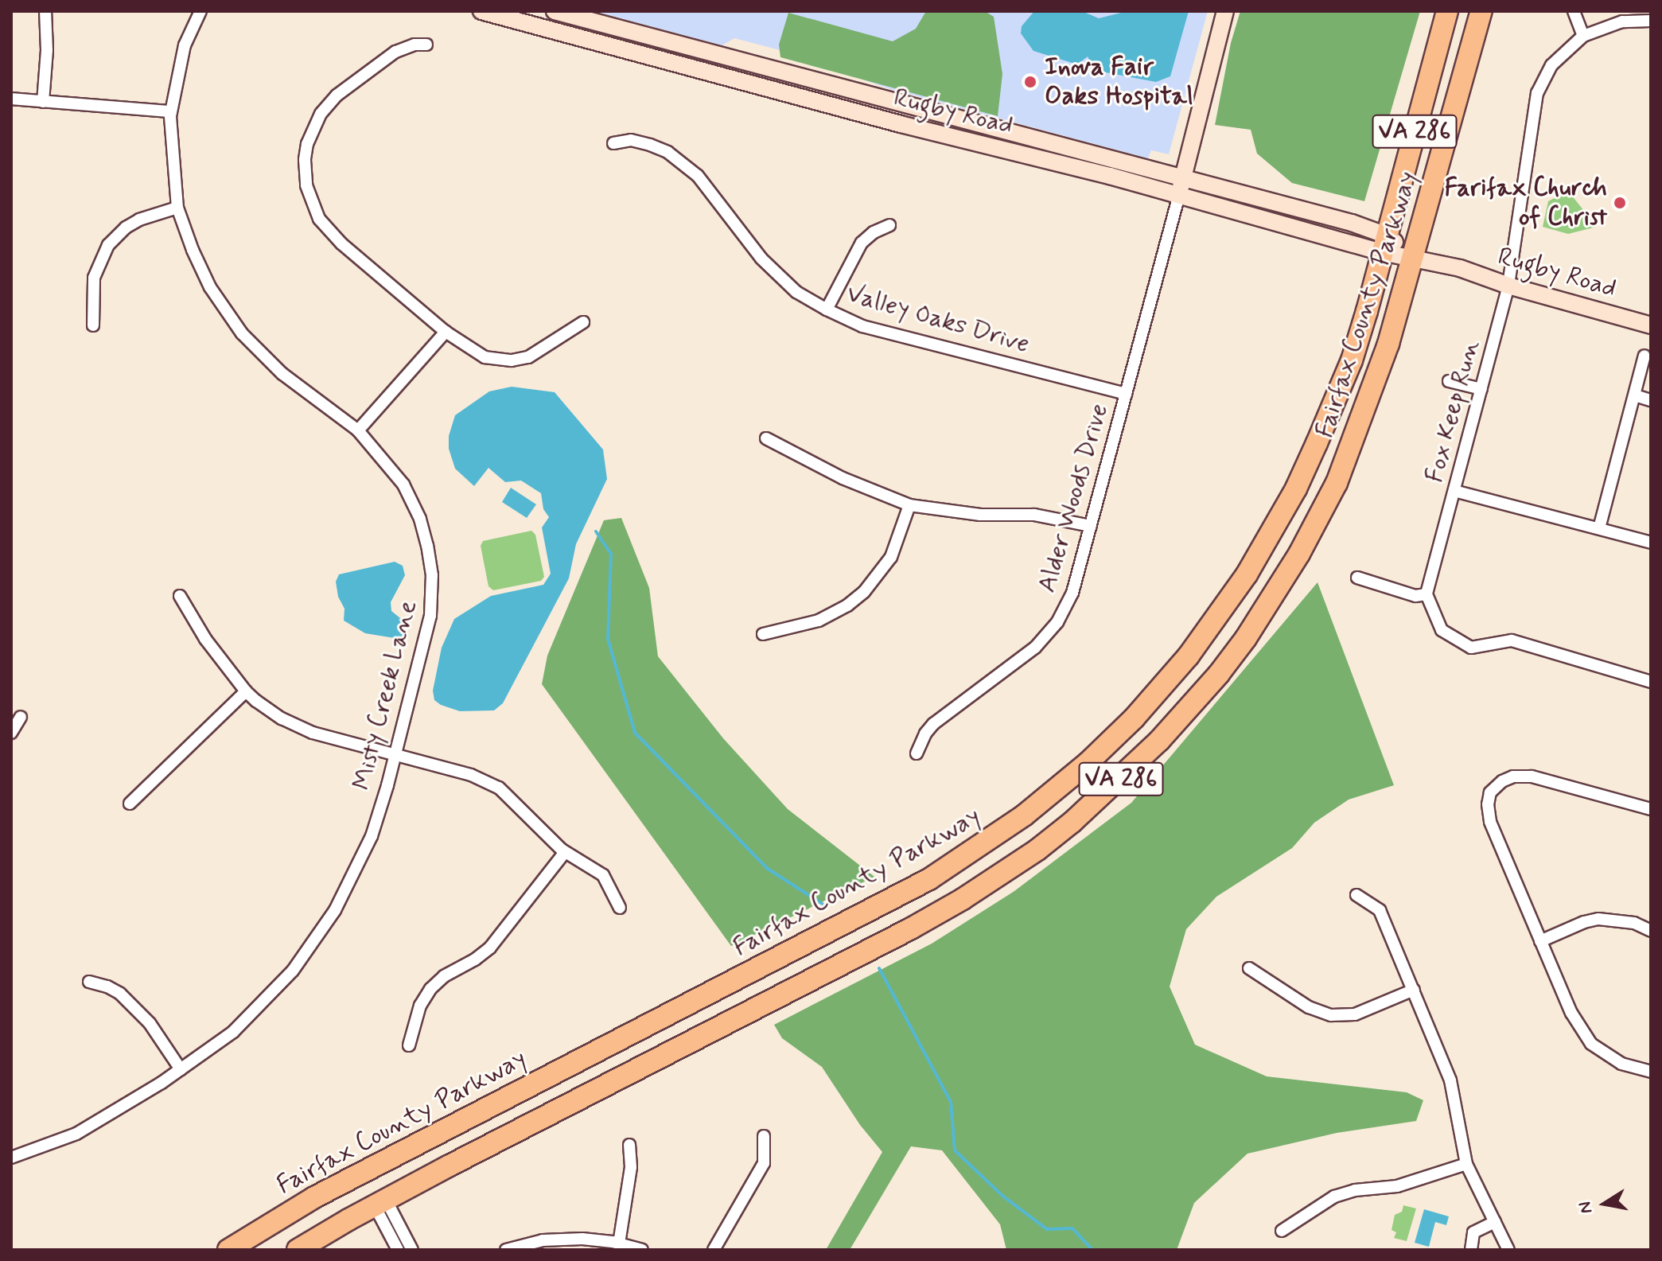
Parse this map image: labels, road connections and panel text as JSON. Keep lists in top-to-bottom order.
{
  "streets": {
    "highway": ["VA 286", "Fairfax County Parkway"],
    "main road": ["Rugby Road"],
    "street": [
      "Valley Oaks Drive",
      "Fox Keep Run",
      "Alder Woods Drive",
      "Misty Creek Lane"
    ]
  },
  "crossings": [
    ["Rugby Road", "Fairfax County Parkway"],
    ["Rugby Road", "Fox Keep Run"],
    ["Rugby Road", "Alder Woods Drive"],
    ["Valley Oaks Drive", "Alder Woods Drive"]
  ],
  "places": ["Inova Fair Oaks Hospital", "Farifax Church of Christ"],
  "north": "left"
}
